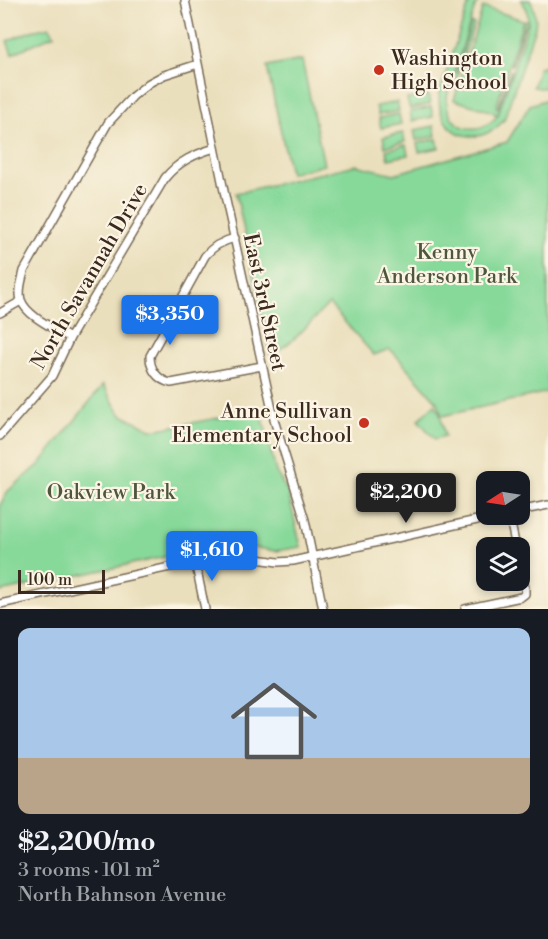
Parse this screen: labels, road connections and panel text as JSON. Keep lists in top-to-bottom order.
{
  "streets": {
    "street": ["North Savannah Drive", "East 3rd Street"]
  },
  "crossings": [
    ["North Savannah Drive", "East 3rd Street"]
  ],
  "parks": ["Kenny Anderson Park", "Oakview Park"],
  "places": ["Washington High School", "Anne Sullivan Elementary School"],
  "scale_bar": "100 m",
  "north": "left",
  "page": {
    "price": ["$3,350", "$2,200", "$1,610"],
    "scale": "100 m",
    "list": [
      {
        "name": "$2,200/mo",
        "note": "3 rooms · 101 m² · North Bahnson Avenue"
      }
    ]
  }
}
